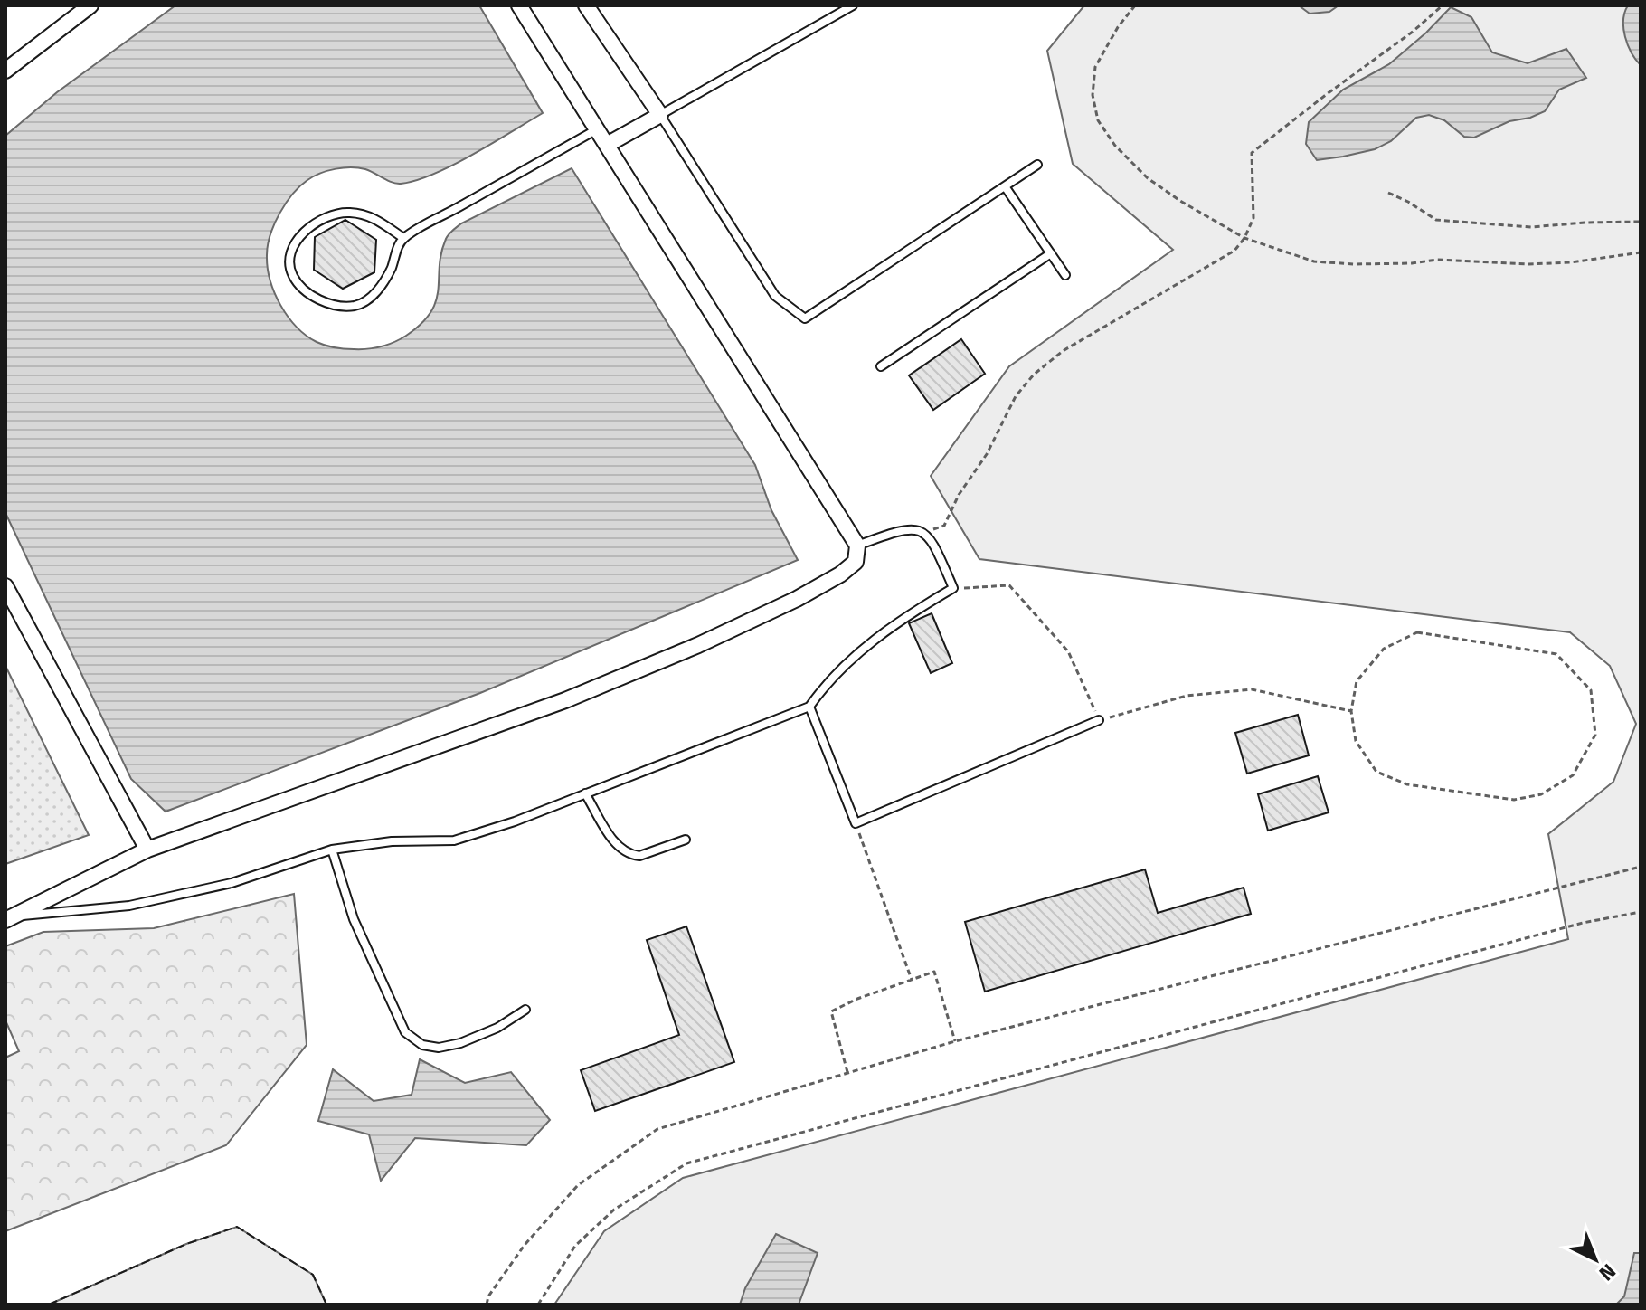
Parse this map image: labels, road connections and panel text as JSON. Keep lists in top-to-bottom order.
{
  "north": "bottom right"
}
